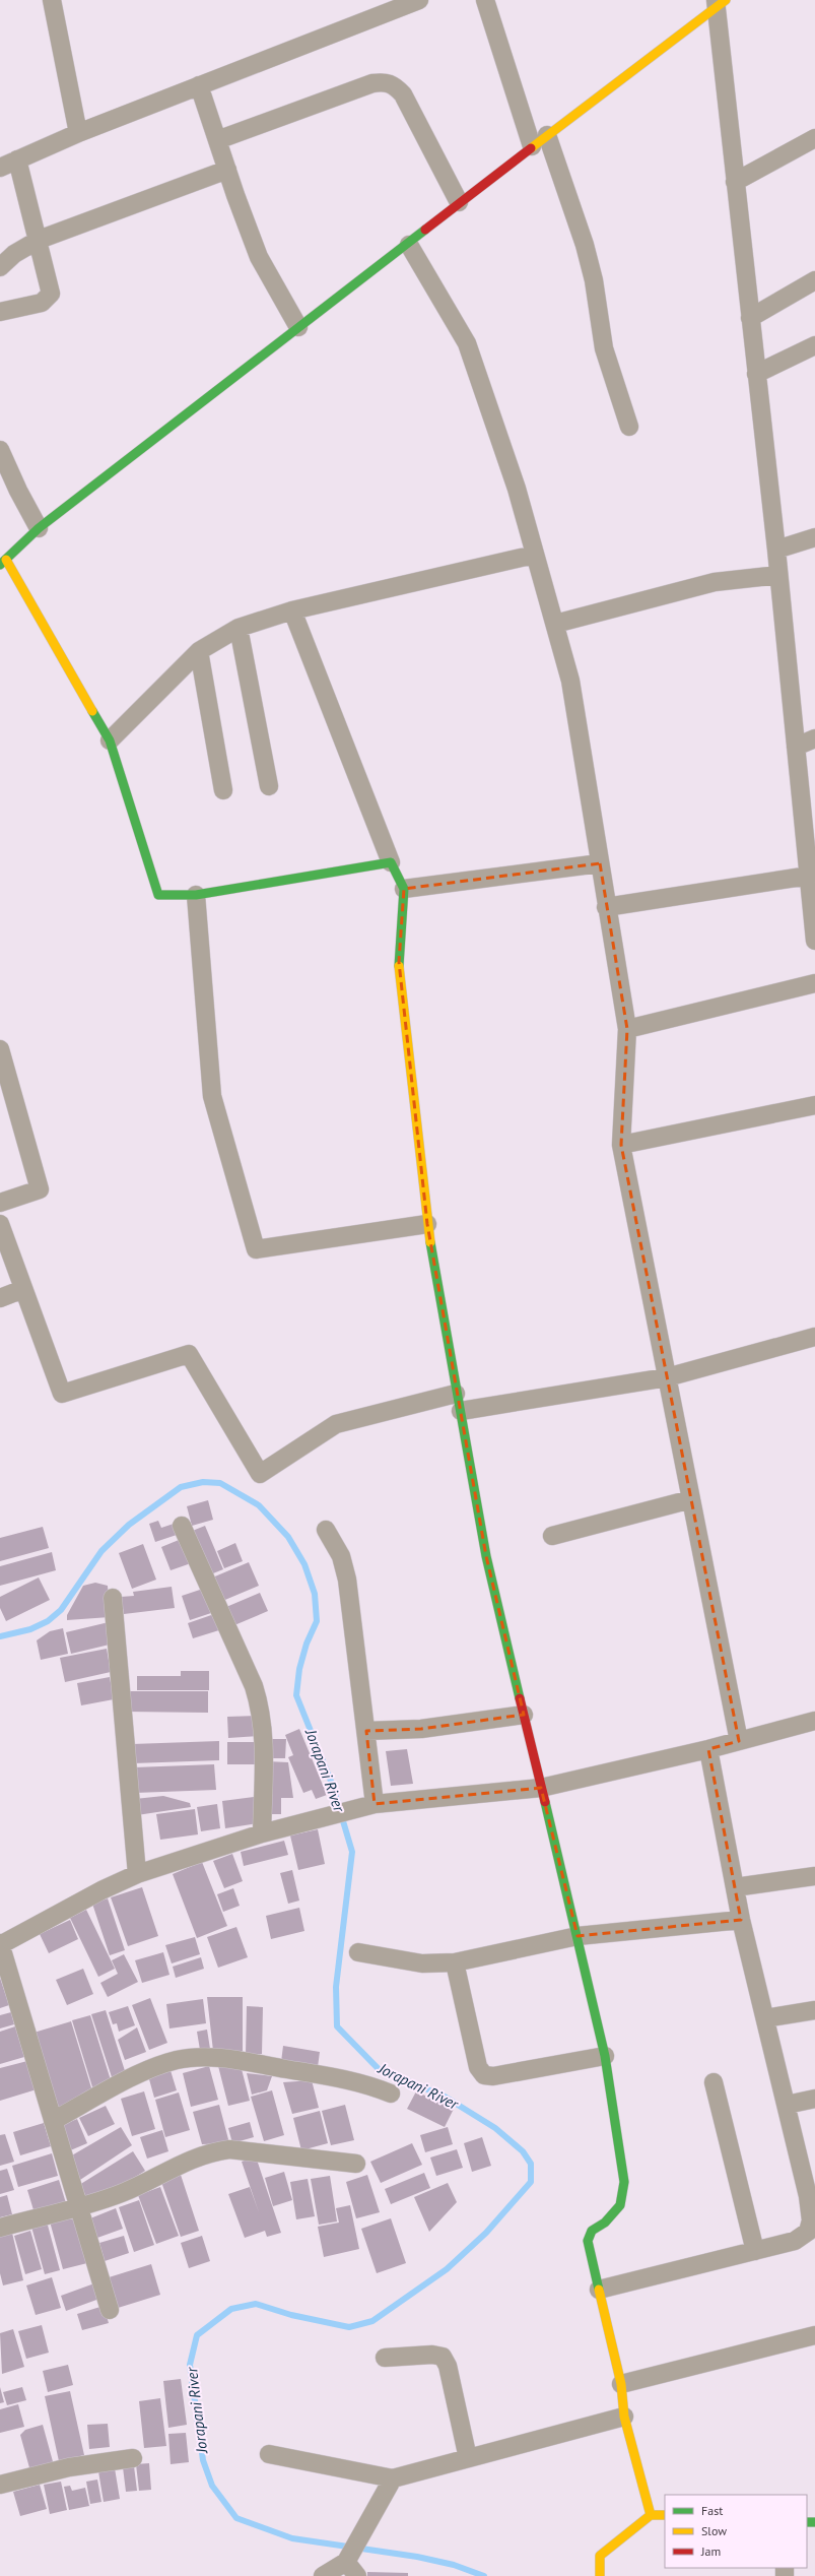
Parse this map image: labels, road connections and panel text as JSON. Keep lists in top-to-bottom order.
{
  "water": ["Jorapani River"],
  "legend": ["Fast", "Slow", "Jam"]
}
